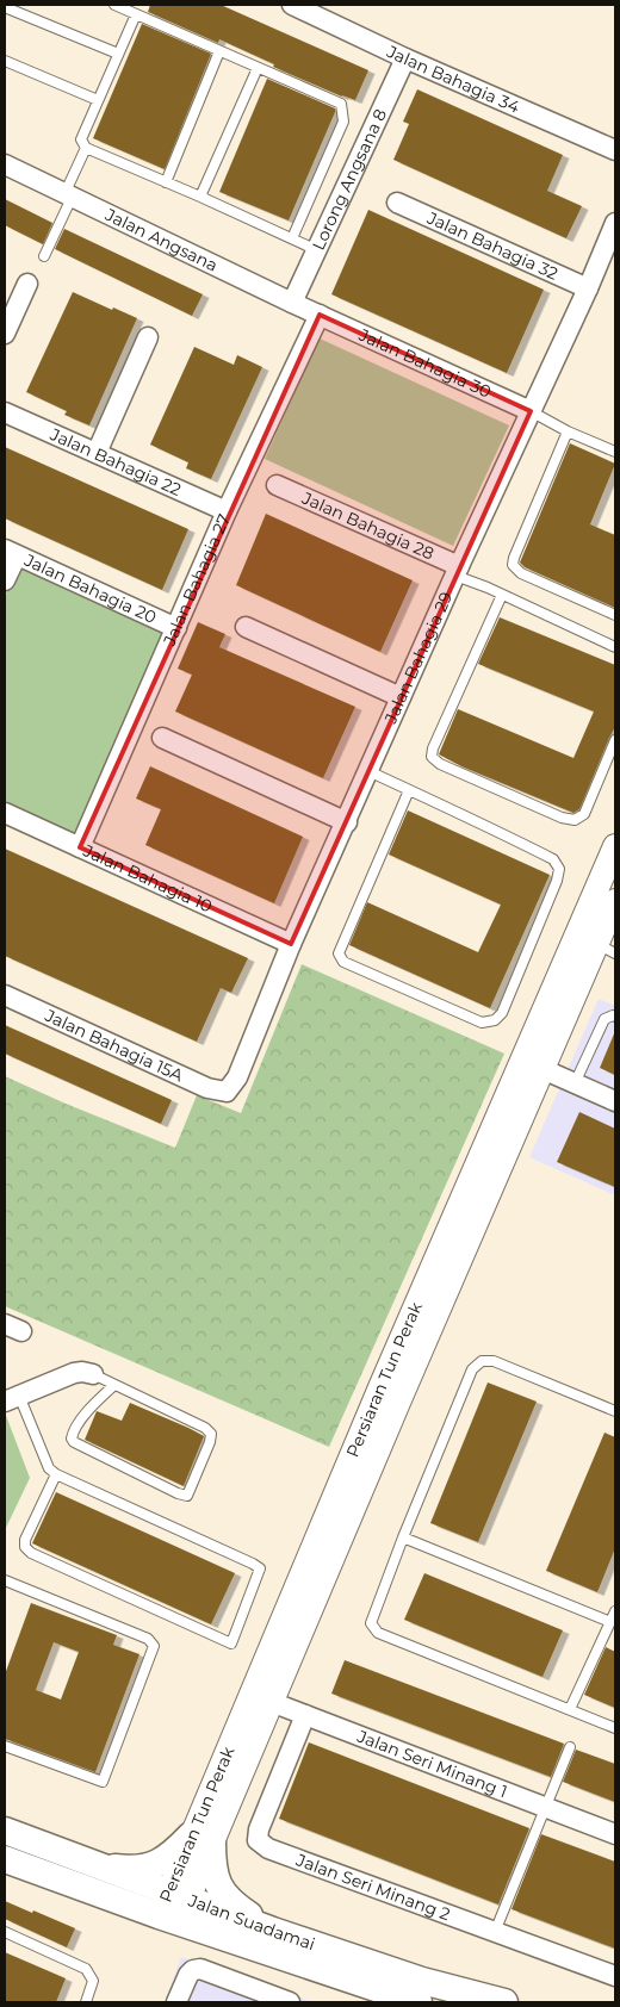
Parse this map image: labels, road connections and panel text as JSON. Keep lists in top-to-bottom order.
{
  "streets": {
    "main road": ["Jalan Suadamai"],
    "street": [
      "Jalan Bahagia 34",
      "Lorong Angsana 8",
      "Jalan Angsana",
      "Jalan Bahagia 32",
      "Jalan Bahagia 30",
      "Jalan Bahagia 22",
      "Jalan Bahagia 28",
      "Jalan Bahagia 27",
      "Jalan Bahagia 20",
      "Jalan Bahagia 29",
      "Jalan Bahagia 10",
      "Jalan Bahagia 15A",
      "Persiaran Tun Perak",
      "Jalan Seri Minang 1",
      "Jalan Seri Minang 2"
    ]
  },
  "crossings": [
    ["Jalan Bahagia 34", "Lorong Angsana 8"],
    ["Lorong Angsana 8", "Jalan Angsana"],
    ["Jalan Angsana", "Jalan Bahagia 30"],
    ["Jalan Angsana", "Jalan Bahagia 27"],
    ["Jalan Bahagia 32", "Jalan Bahagia 29"],
    ["Jalan Bahagia 30", "Jalan Bahagia 27"],
    ["Jalan Bahagia 30", "Jalan Bahagia 29"],
    ["Jalan Bahagia 22", "Jalan Bahagia 27"],
    ["Jalan Bahagia 28", "Jalan Bahagia 29"],
    ["Jalan Bahagia 27", "Jalan Bahagia 20"],
    ["Jalan Bahagia 27", "Jalan Bahagia 10"],
    ["Jalan Bahagia 29", "Jalan Bahagia 10"],
    ["Jalan Bahagia 29", "Jalan Bahagia 15A"],
    ["Persiaran Tun Perak", "Jalan Seri Minang 1"],
    ["Persiaran Tun Perak", "Jalan Suadamai"],
    ["Jalan Seri Minang 1", "Jalan Seri Minang 2"]
  ]
}
